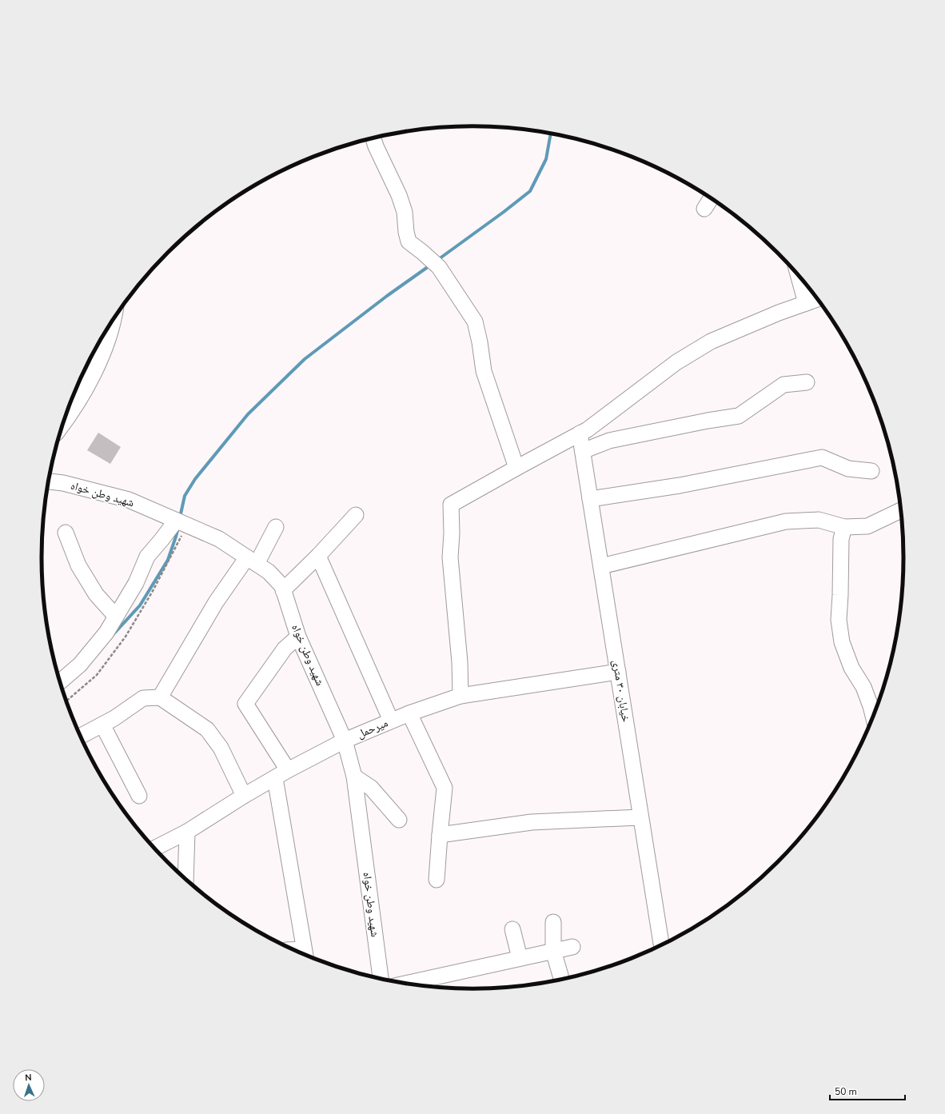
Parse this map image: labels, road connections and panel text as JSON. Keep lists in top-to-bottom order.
{
  "streets": {
    "street": ["شهید وطن خواه", "خیابان ۳۰ متری", "میرحمل"]
  },
  "crossings": [
    ["شهید وطن خواه", "میرحمل"],
    ["خیابان ۳۰ متری", "میرحمل"]
  ],
  "scale_bar": "50 m",
  "north": "top"
}
